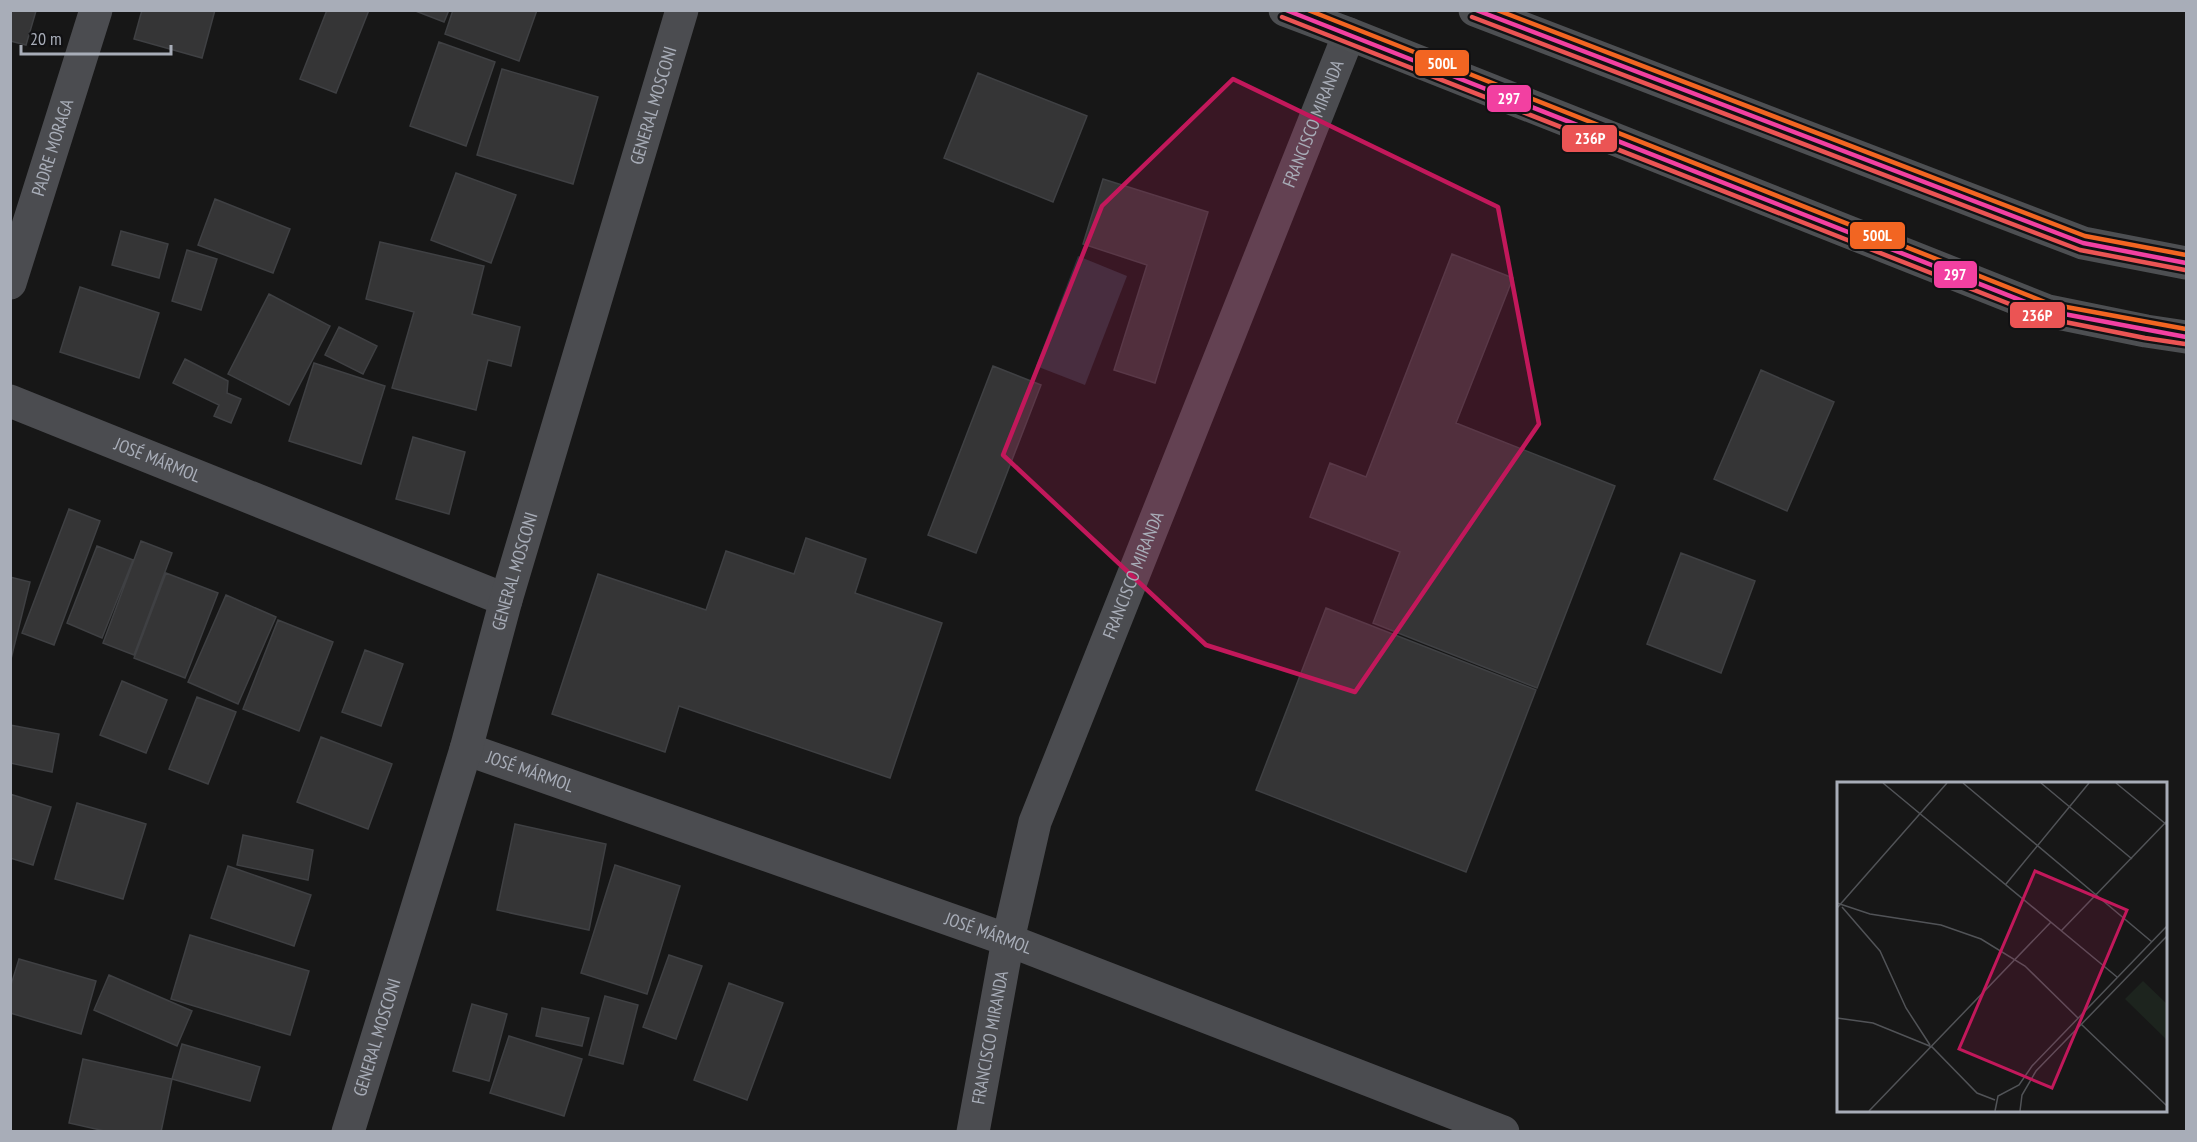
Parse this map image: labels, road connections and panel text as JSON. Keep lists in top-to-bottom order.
{
  "streets": {
    "street": [
      "GENERAL MOSCONI",
      "FRANCISCO MIRANDA",
      "PADRE MORAGA",
      "JOSÉ MÁRMOL"
    ]
  },
  "crossings": [
    ["GENERAL MOSCONI", "JOSÉ MÁRMOL"],
    ["FRANCISCO MIRANDA", "JOSÉ MÁRMOL"]
  ],
  "lines": ["transit line 297", "transit line 500L", "transit line 236P"],
  "scale_bar": "20 m"
}
